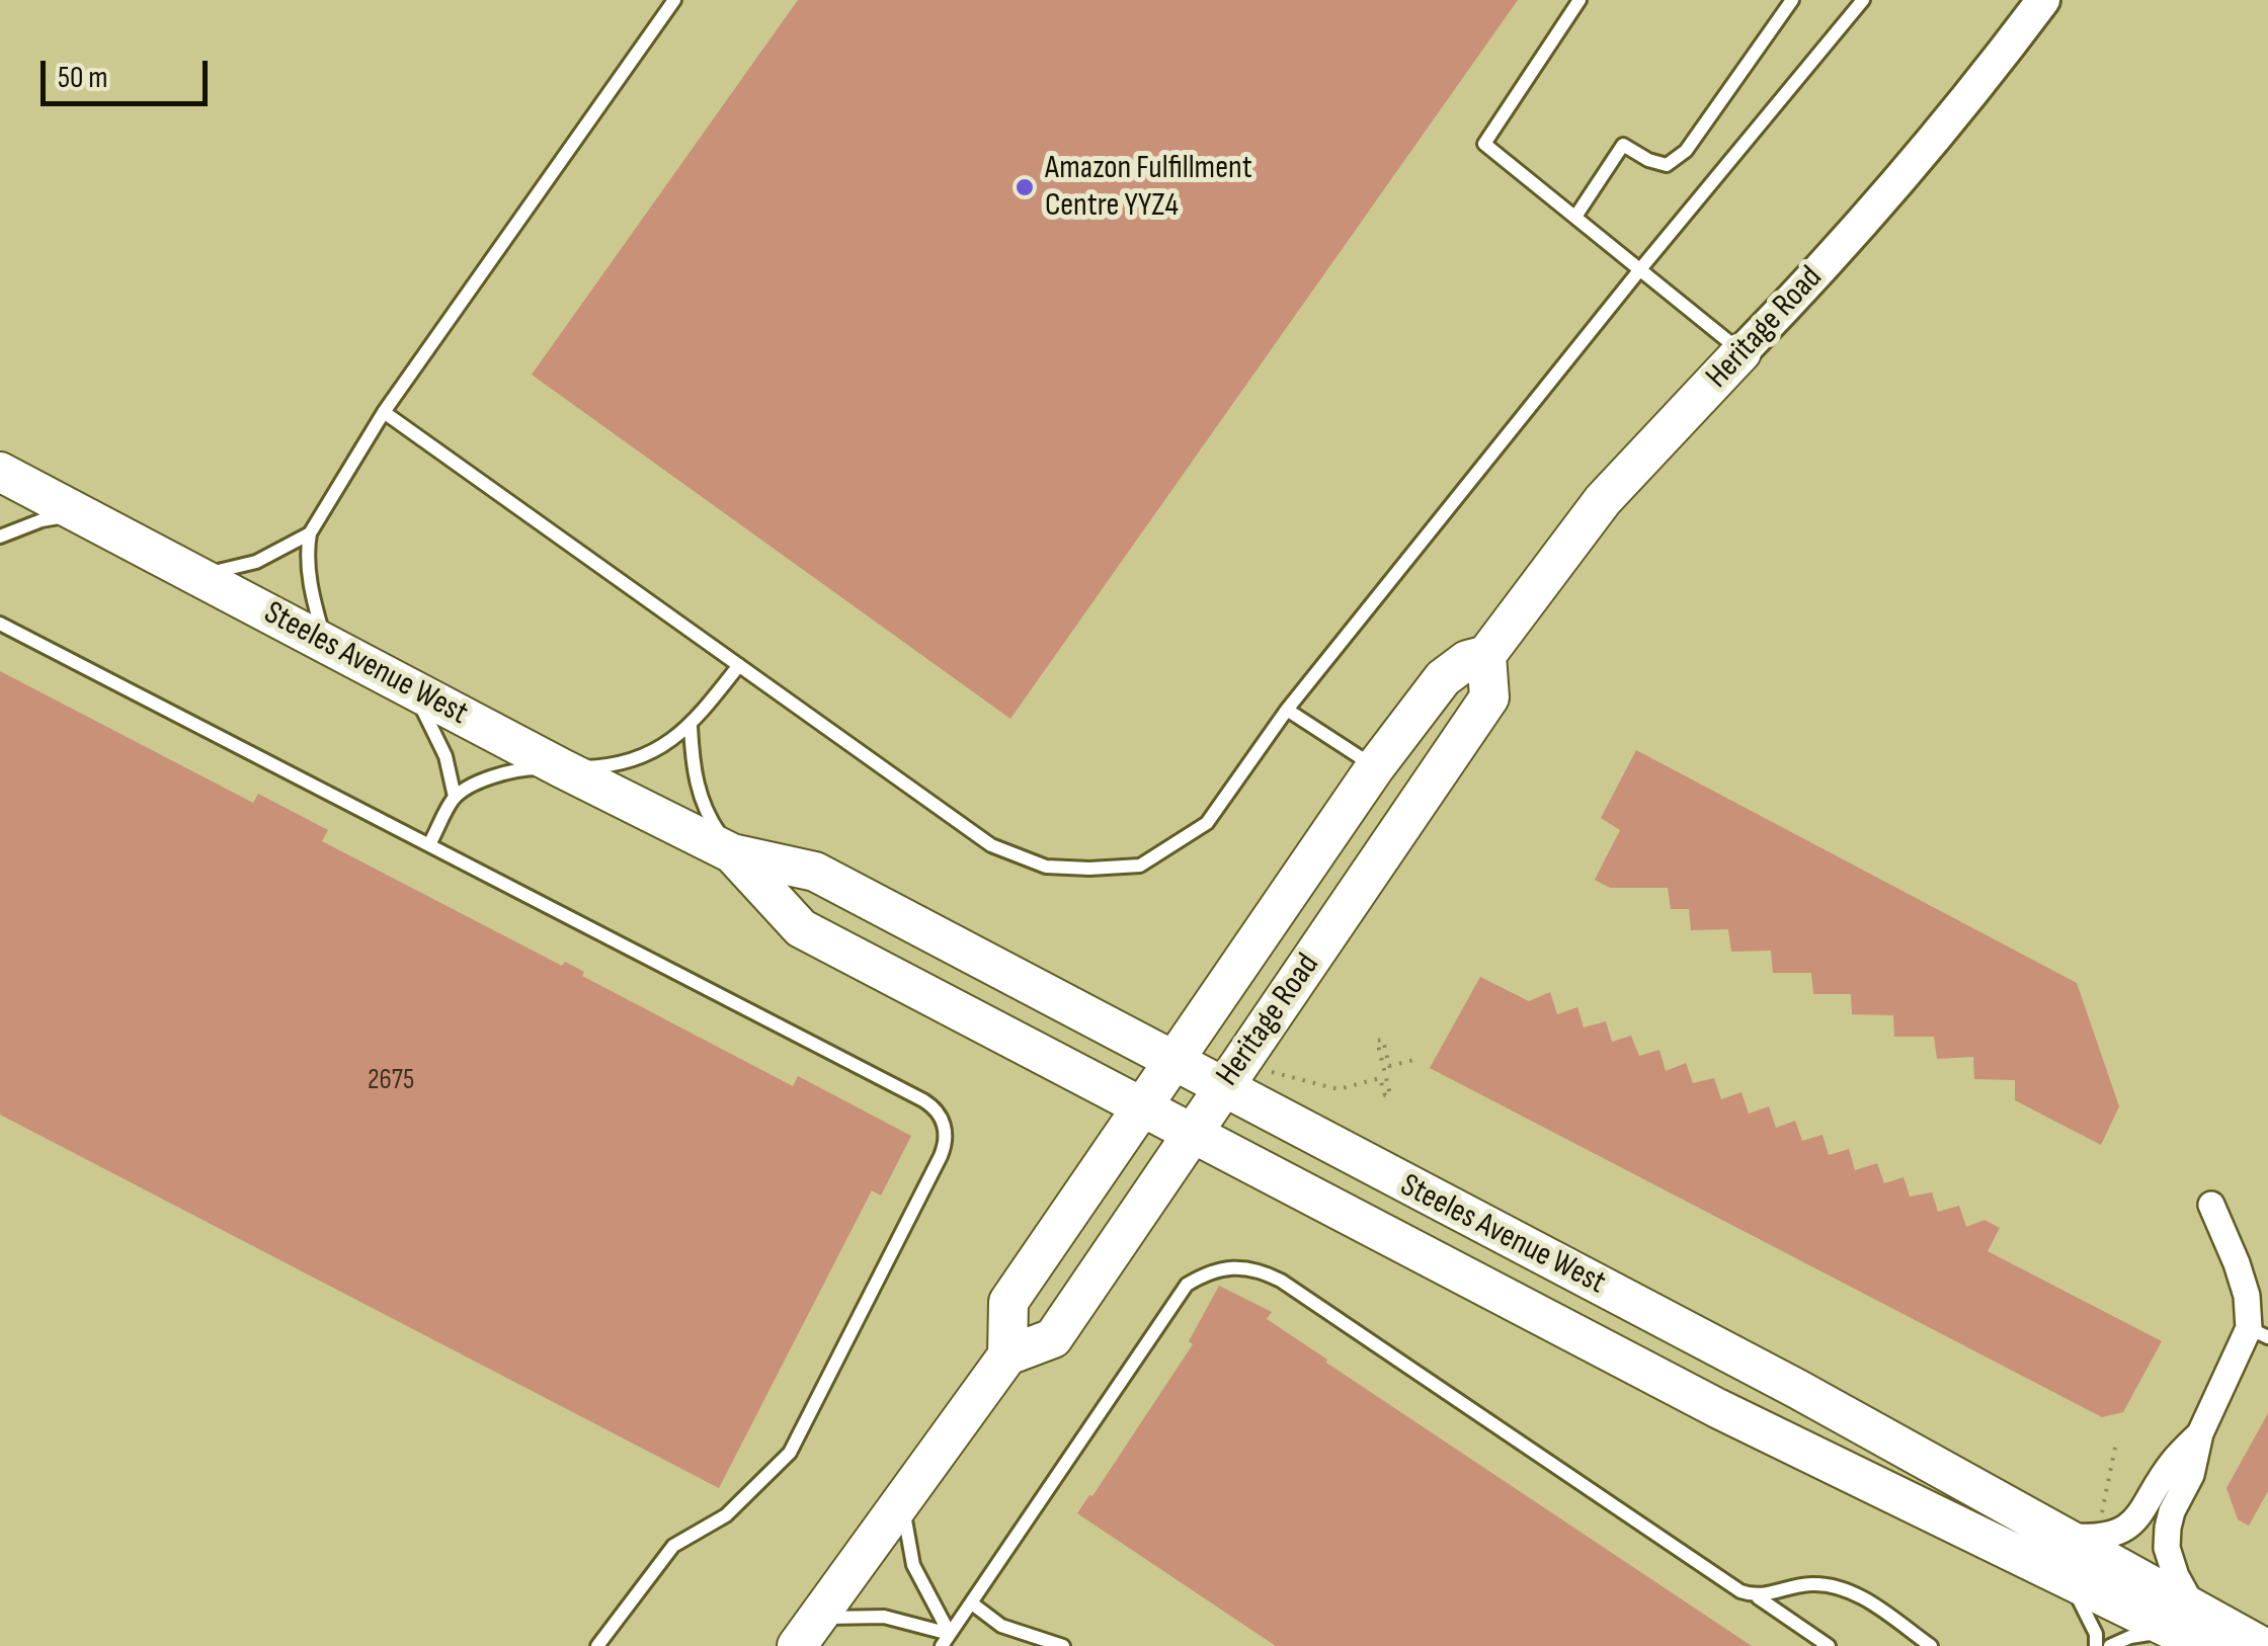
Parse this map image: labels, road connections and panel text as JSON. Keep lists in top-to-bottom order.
{
  "streets": {
    "main road": ["Heritage Road", "Steeles Avenue West"]
  },
  "crossings": [
    ["Heritage Road", "Steeles Avenue West"]
  ],
  "places": ["Amazon Fulfillment Centre YYZ4"],
  "house_numbers": ["2675"],
  "scale_bar": "50 m"
}
